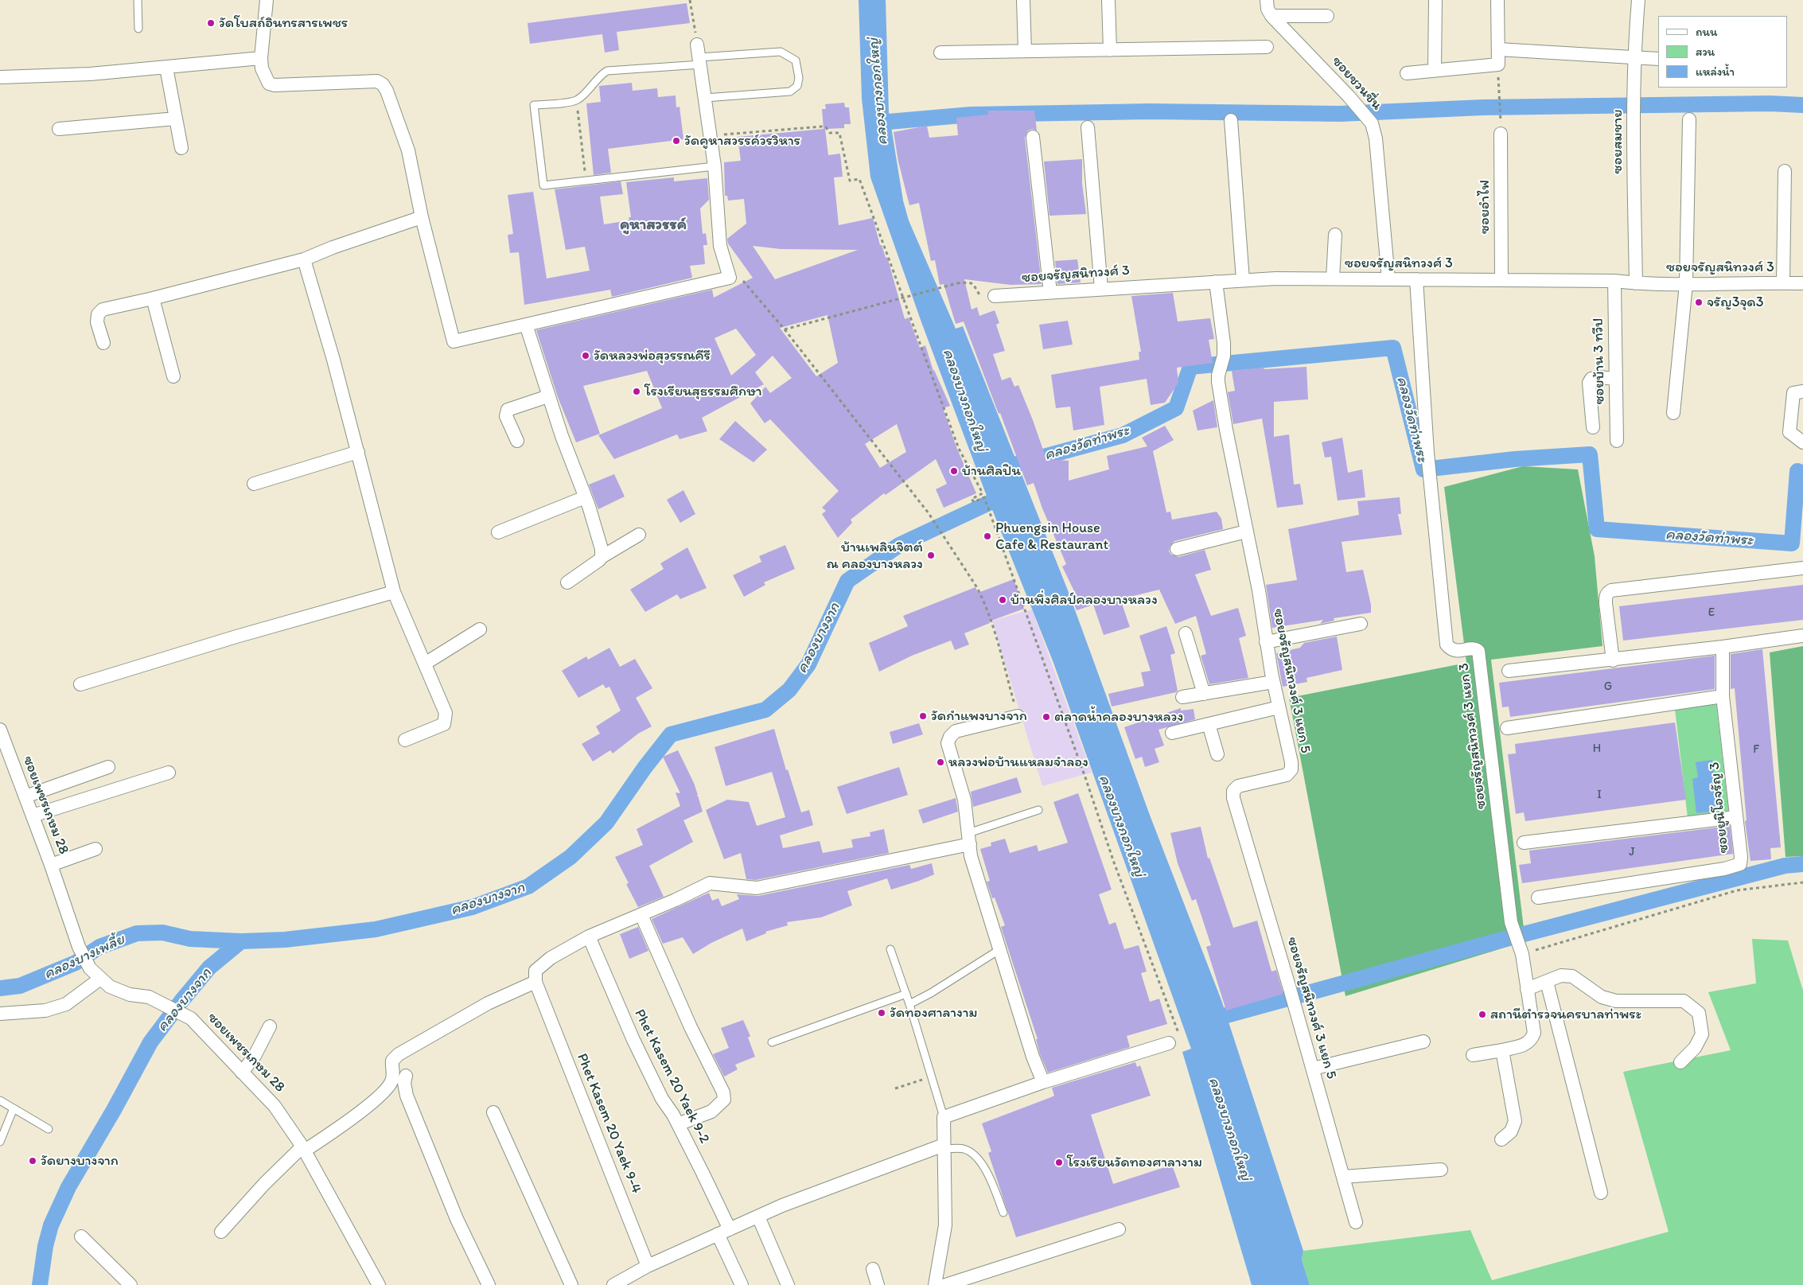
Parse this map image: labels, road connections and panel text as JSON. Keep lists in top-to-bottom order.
{
  "streets": {
    "street": [
      "ซอยชวนชื่น",
      "ซอยสมชาย",
      "ซอยอำไฟ",
      "ซอยจรัญสนิทวงศ์ 3",
      "ซอยบ้าน 3 ทวีป",
      "ซอยจรัญสนิทวงศ์ 3 แยก 5",
      "ซอยจรัญสนิทวงศ์ 3 แยก 3",
      "ซอยเพชรเกษม 28",
      "ซอยยูนิโอจรัญ 3",
      "Phet Kasem 20 Yaek 9-2",
      "Phet Kasem 20 Yaek 9-4"
    ]
  },
  "crossings": [
    ["ซอยชวนชื่น", "ซอยจรัญสนิทวงศ์ 3"],
    ["ซอยสมชาย", "ซอยจรัญสนิทวงศ์ 3"],
    ["ซอยอำไฟ", "ซอยจรัญสนิทวงศ์ 3"],
    ["ซอยจรัญสนิทวงศ์ 3", "ซอยบ้าน 3 ทวีป"],
    ["ซอยจรัญสนิทวงศ์ 3", "ซอยจรัญสนิทวงศ์ 3 แยก 5"],
    ["ซอยจรัญสนิทวงศ์ 3", "ซอยจรัญสนิทวงศ์ 3 แยก 3"]
  ],
  "districts": ["คูหาสวรรค์"],
  "water": [
    "คลองบางกอกใหญ่",
    "คลองวัดท่าพระ",
    "คลองบางจาก",
    "คลองบางเพลี้ย"
  ],
  "places": [
    "วัดโบสถ์อินทรสารเพชร",
    "วัดคูหาสวรรค์วรวิหาร",
    "จรัญ3จุด3",
    "วัดหลวงพ่อสุวรรณคีรี",
    "โรงเรียนสุธรรมศึกษา",
    "บ้านศิลปิน",
    "Phuengsin House Cafe & Restaurant",
    "บ้านเพลินจิตต์ ณ คลองบางหลวง",
    "บ้านพึ่งศิลป์คลองบางหลวง",
    "วัดกำแพงบางจาก",
    "ตลาดน้ำคลองบางหลวง",
    "หลวงพ่อบ้านแหลมจำลอง",
    "วัดทองศาลางาม",
    "สถานีตำรวจนครบาลท่าพระ",
    "วัดยางบางจาก",
    "โรงเรียนวัดทองศาลางาม"
  ],
  "house_numbers": [
    "E",
    "G",
    "H",
    "F",
    "I",
    "J"
  ],
  "legend": ["ถนน", "สวน", "แหล่งน้ำ"]
}
